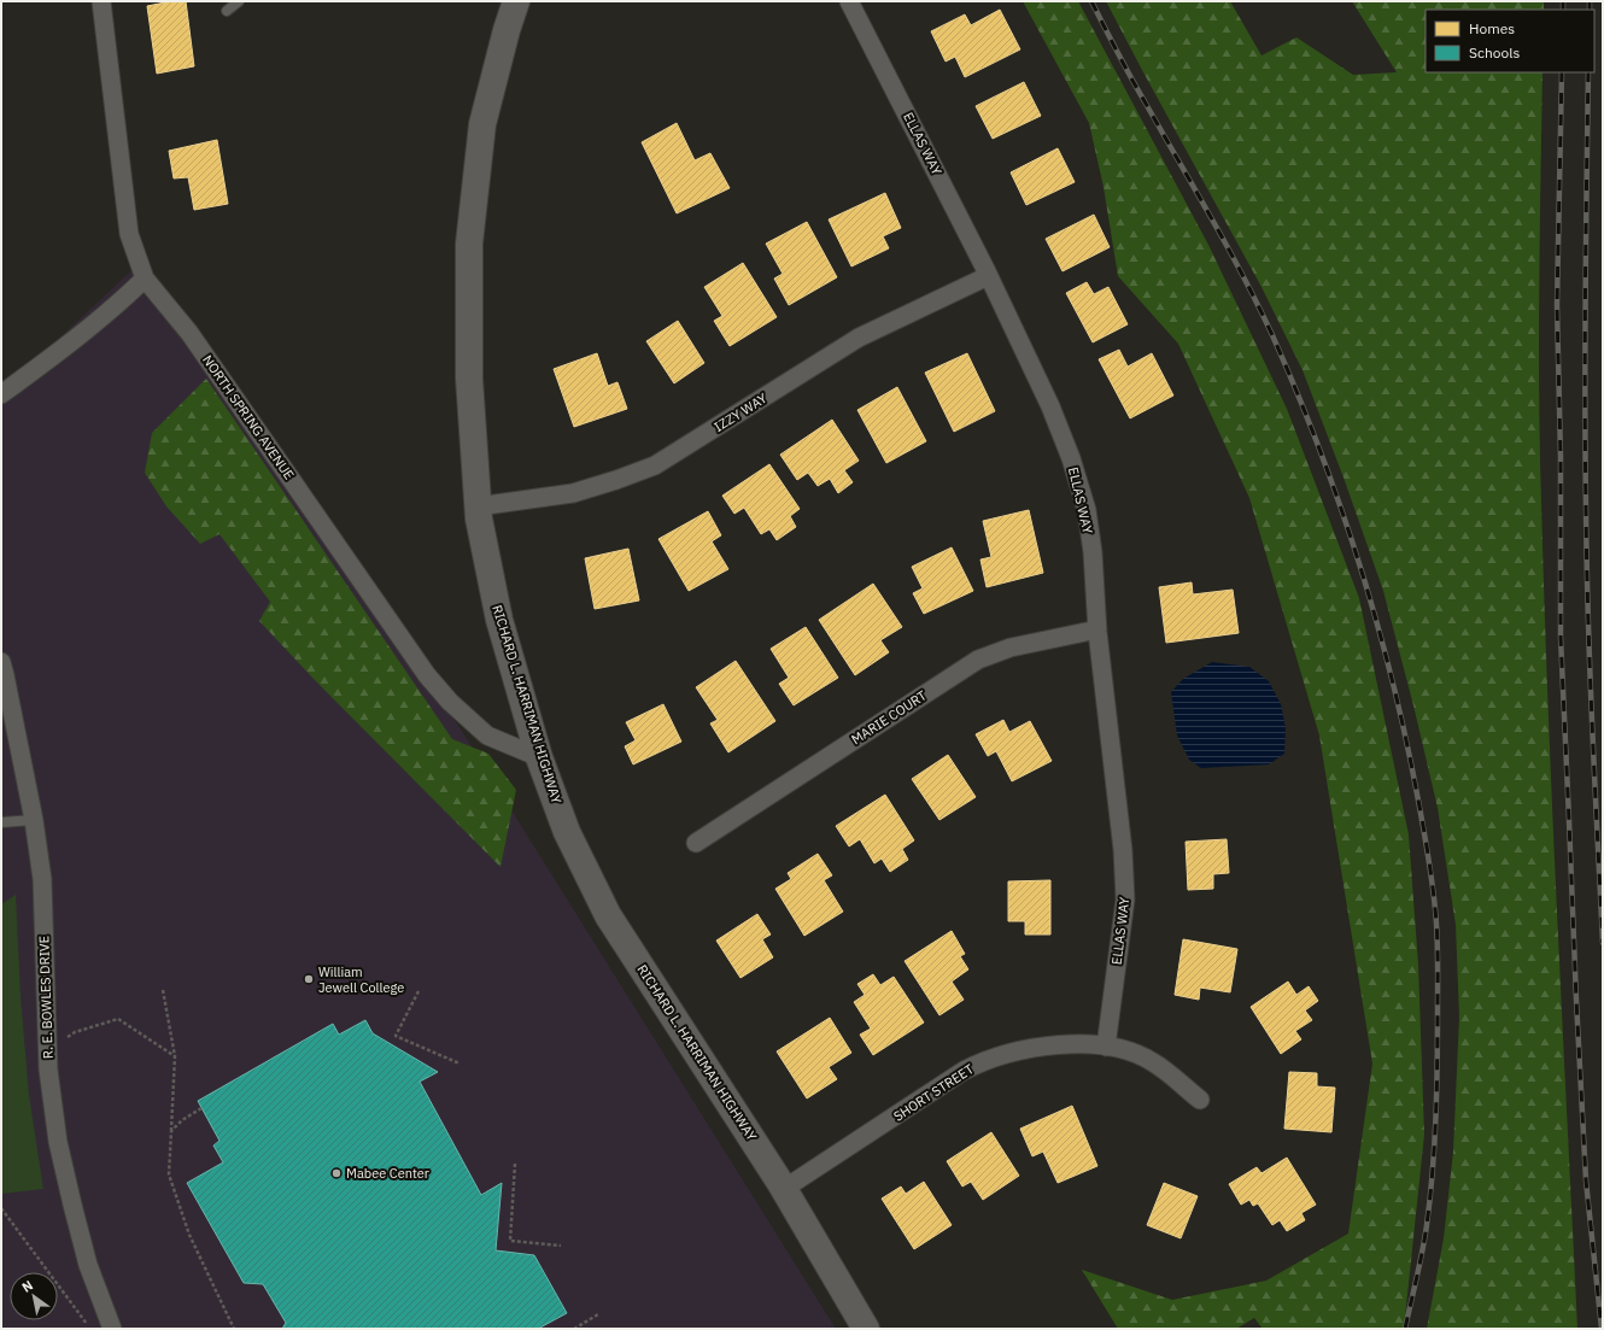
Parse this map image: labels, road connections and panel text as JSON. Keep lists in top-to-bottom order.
{
  "streets": {
    "main road": ["RICHARD L. HARRIMAN HIGHWAY"],
    "street": [
      "ELLAS WAY",
      "IZZY WAY",
      "NORTH SPRING AVENUE",
      "MARIE COURT",
      "R. E. BOWLES DRIVE",
      "SHORT STREET"
    ]
  },
  "crossings": [
    ["ELLAS WAY", "IZZY WAY"],
    ["ELLAS WAY", "MARIE COURT"],
    ["ELLAS WAY", "SHORT STREET"],
    ["IZZY WAY", "RICHARD L. HARRIMAN HIGHWAY"],
    ["NORTH SPRING AVENUE", "RICHARD L. HARRIMAN HIGHWAY"],
    ["RICHARD L. HARRIMAN HIGHWAY", "SHORT STREET"]
  ],
  "places": ["William Jewell College", "Mabee Center"],
  "legend": ["Homes", "Schools"],
  "north": "top left"
}
